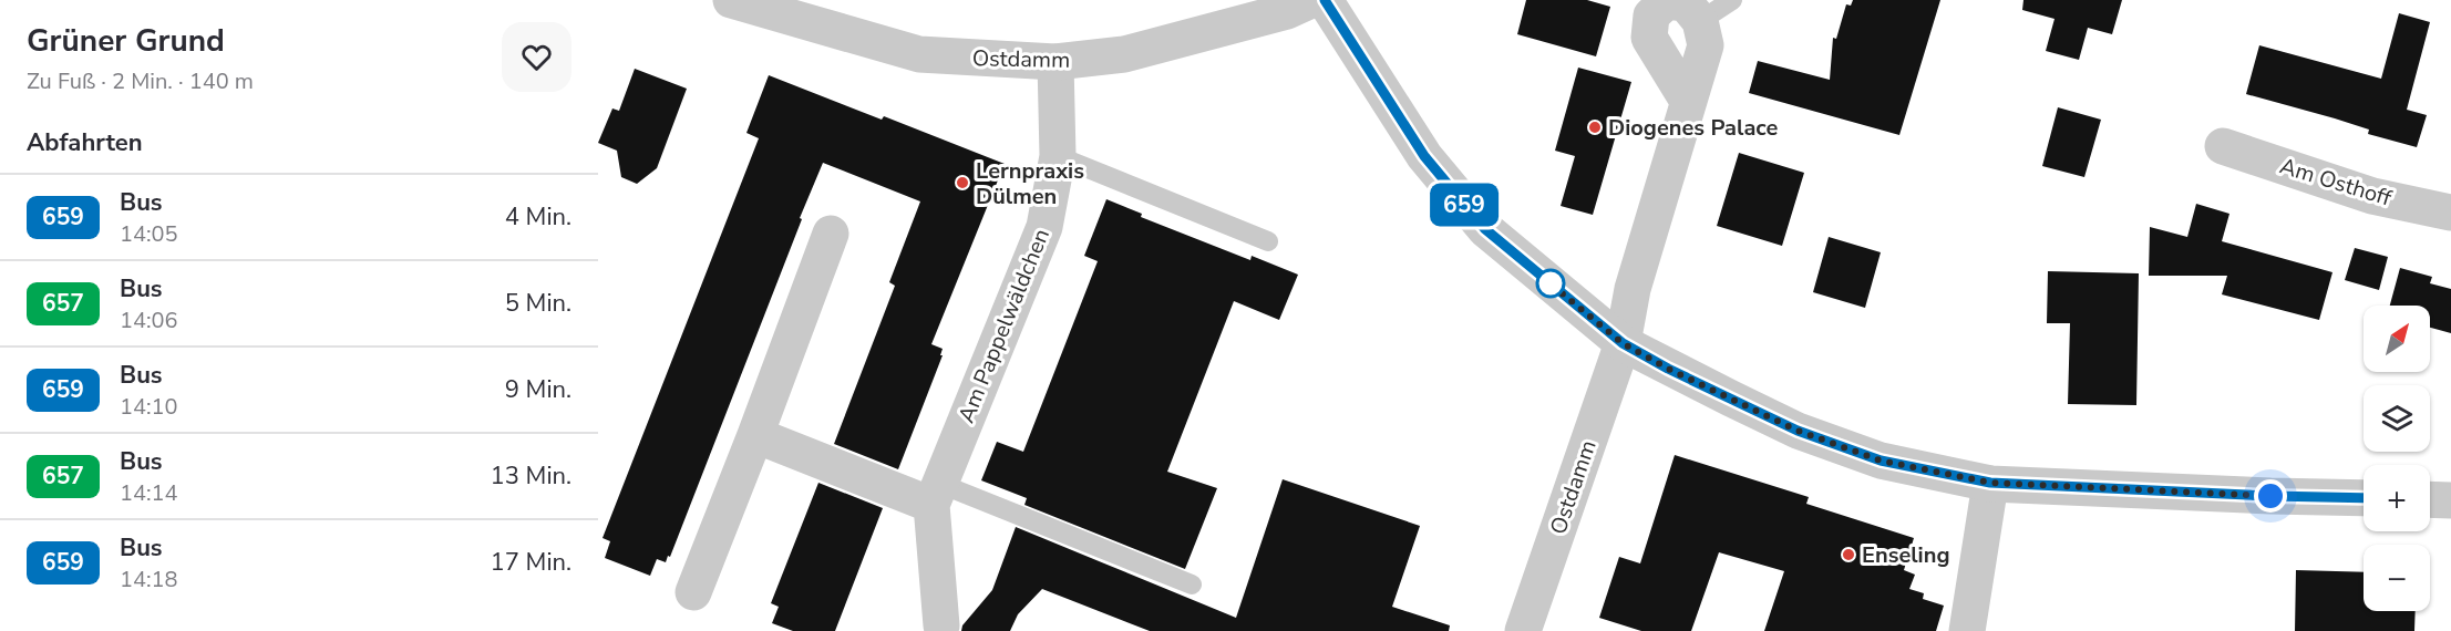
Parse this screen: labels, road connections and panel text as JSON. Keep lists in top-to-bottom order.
{
  "streets": {
    "street": ["Ostdamm", "Am Osthoff", "Am Pappelwäldchen"]
  },
  "crossings": [
    ["Ostdamm", "Am Pappelwäldchen"]
  ],
  "places": ["Diogenes Palace", "Lernpraxis Dülmen", "Enseling"],
  "lines": ["bus line 659"],
  "north": "top right",
  "page": {
    "heading": [
      ["Grüner Grund", "Zu Fuß · 2 Min. · 140 m"],
      "Abfahrten"
    ],
    "on_map": "659",
    "list": [
      {
        "mark": "659",
        "name": "Bus",
        "note": "14:05",
        "value": "4 Min."
      },
      {
        "mark": "657",
        "name": "Bus",
        "note": "14:06",
        "value": "5 Min."
      },
      {
        "mark": "659",
        "name": "Bus",
        "note": "14:10",
        "value": "9 Min."
      },
      {
        "mark": "657",
        "name": "Bus",
        "note": "14:14",
        "value": "13 Min."
      },
      {
        "mark": "659",
        "name": "Bus",
        "note": "14:18",
        "value": "17 Min."
      }
    ],
    "map_buttons": ["+", "−"]
  }
}
